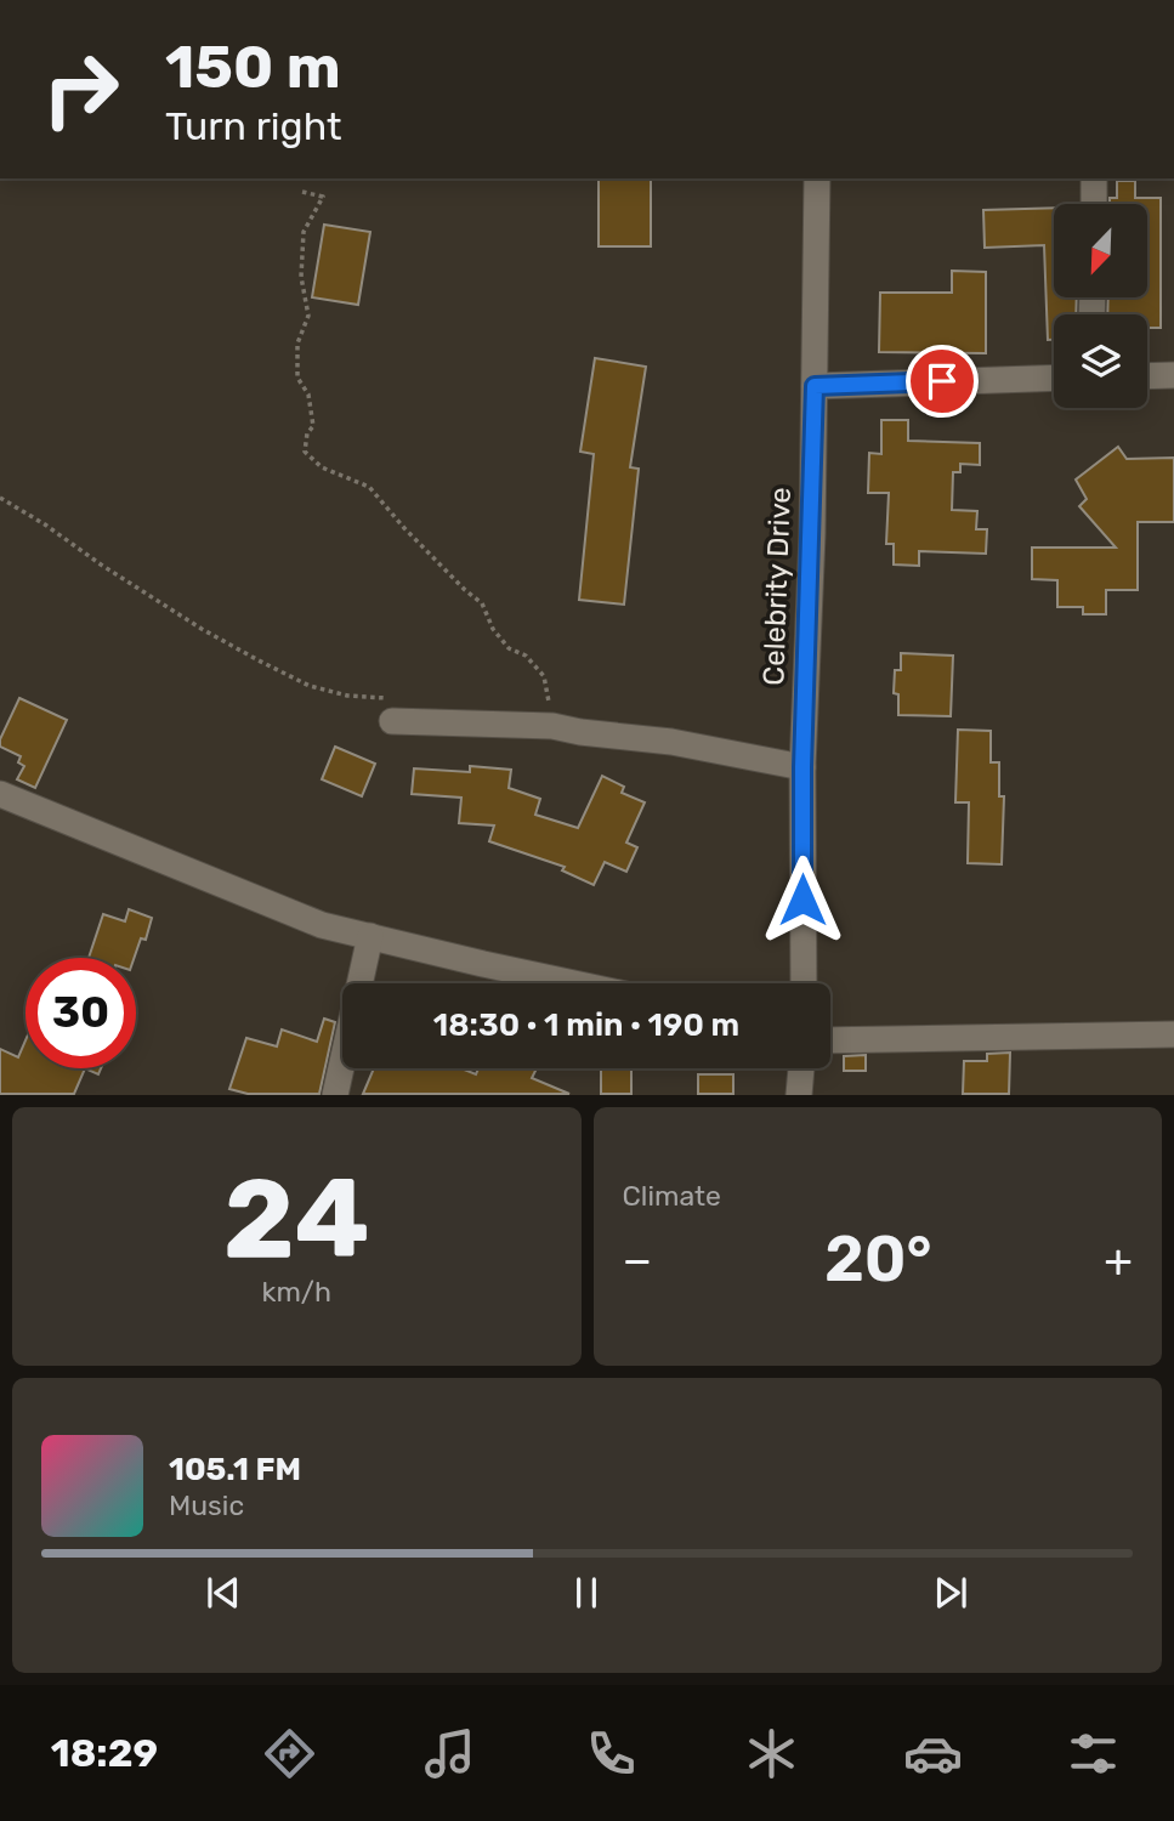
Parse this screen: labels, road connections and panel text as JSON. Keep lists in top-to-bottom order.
{
  "streets": {
    "street": ["Celebrity Drive"]
  },
  "north": "bottom left",
  "page": {
    "turn": ["150 m", "Turn right"],
    "limit": "30",
    "trip": "18:30 · 1 min · 190 m",
    "tile": [
      ["24", "km/h"],
      "Climate"
    ],
    "heat": ["−", "20°", "+"],
    "song": ["105.1 FM", "Music"],
    "tabs": "18:29"
  }
}
